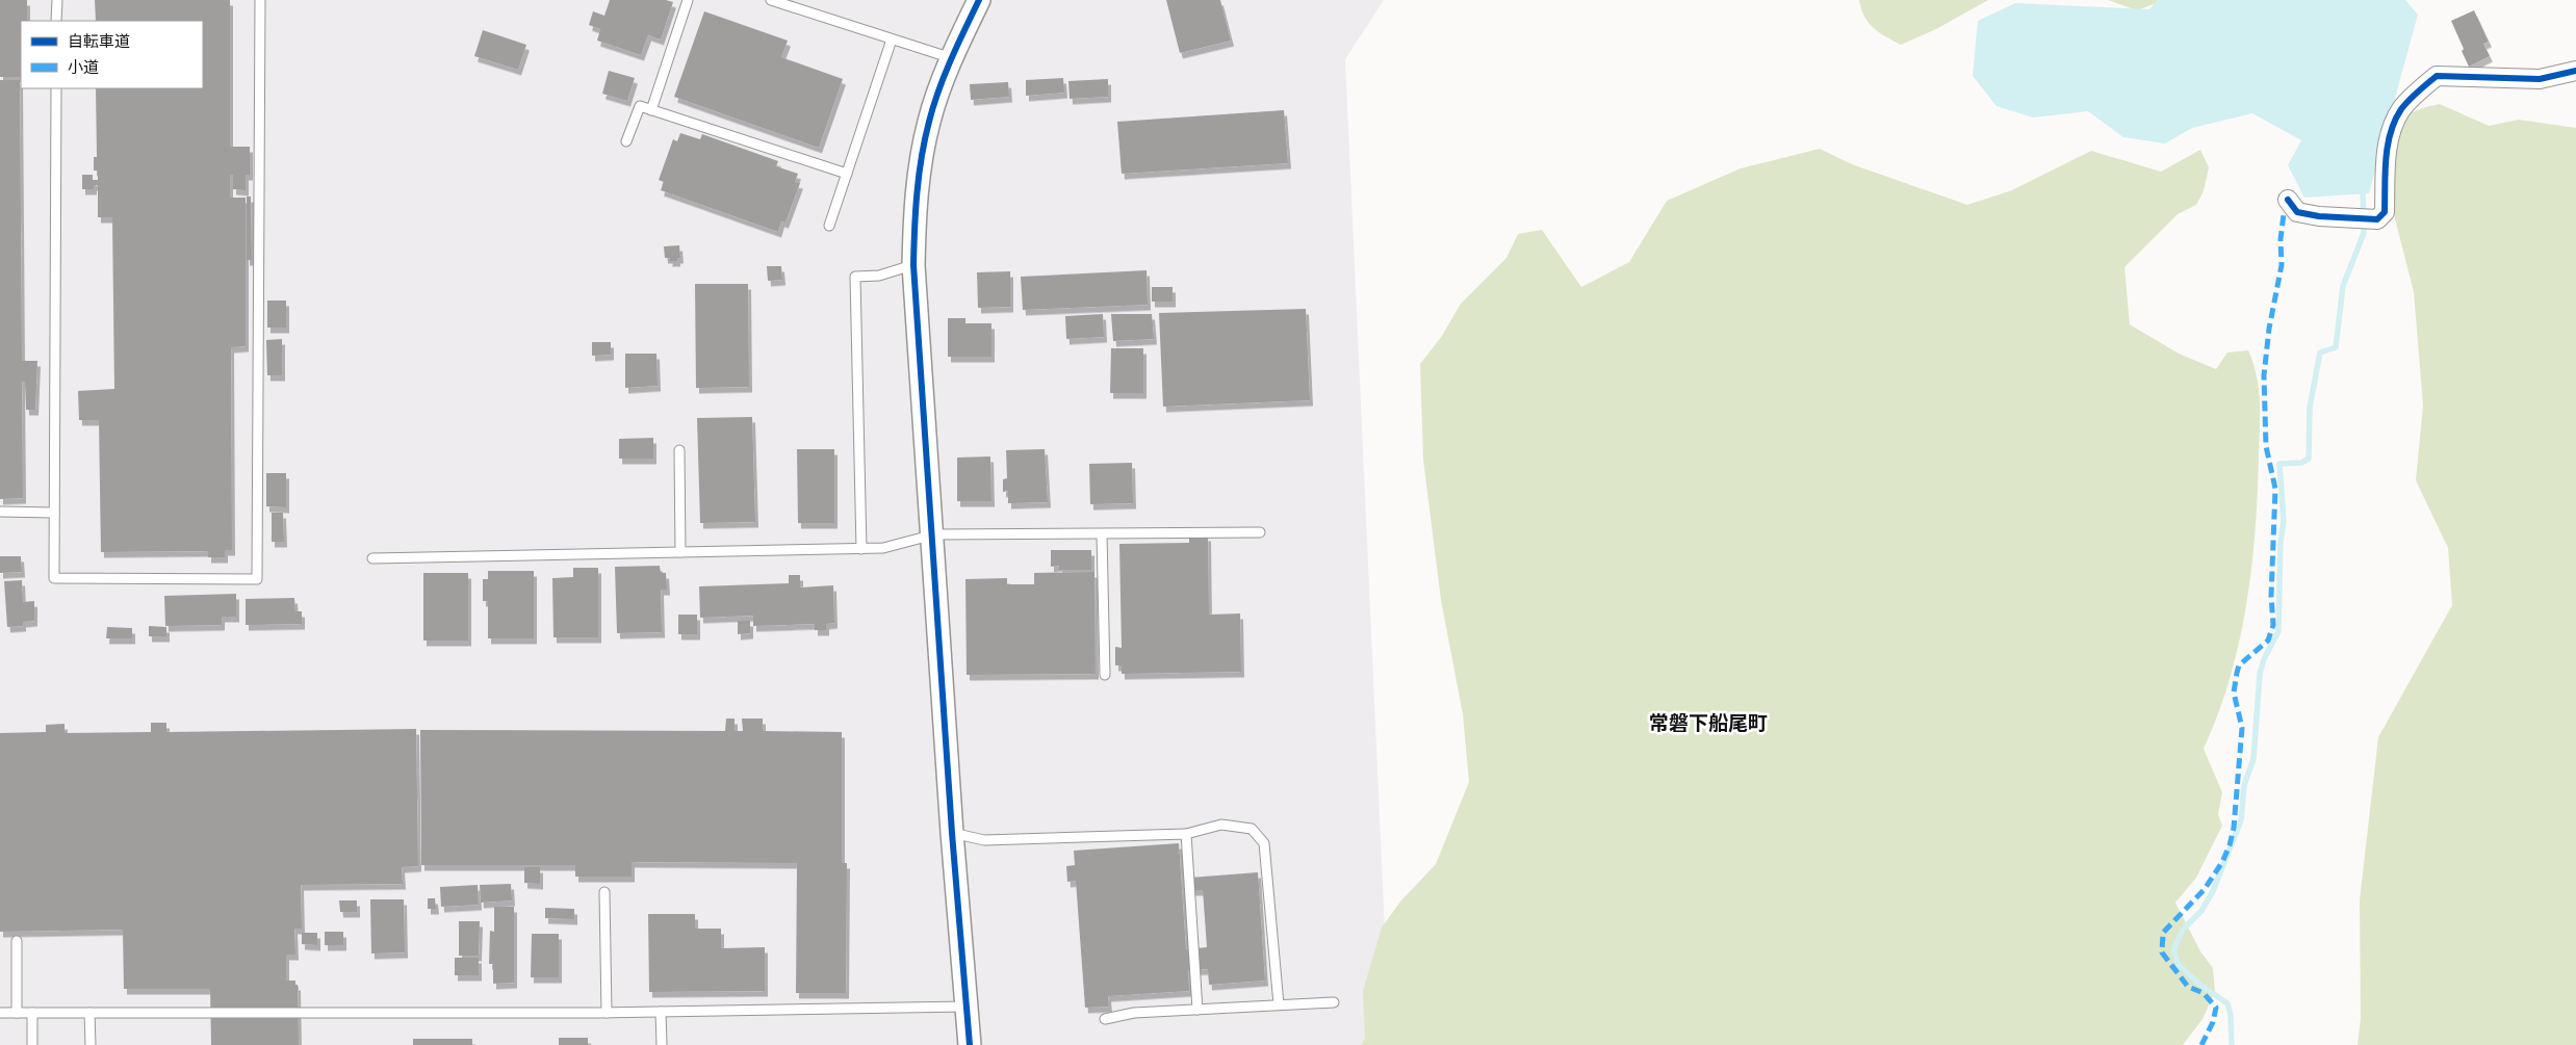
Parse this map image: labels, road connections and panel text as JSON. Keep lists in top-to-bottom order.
{
  "districts": ["常磐下船尾町"],
  "legend": ["自転車道", "小道"]
}
